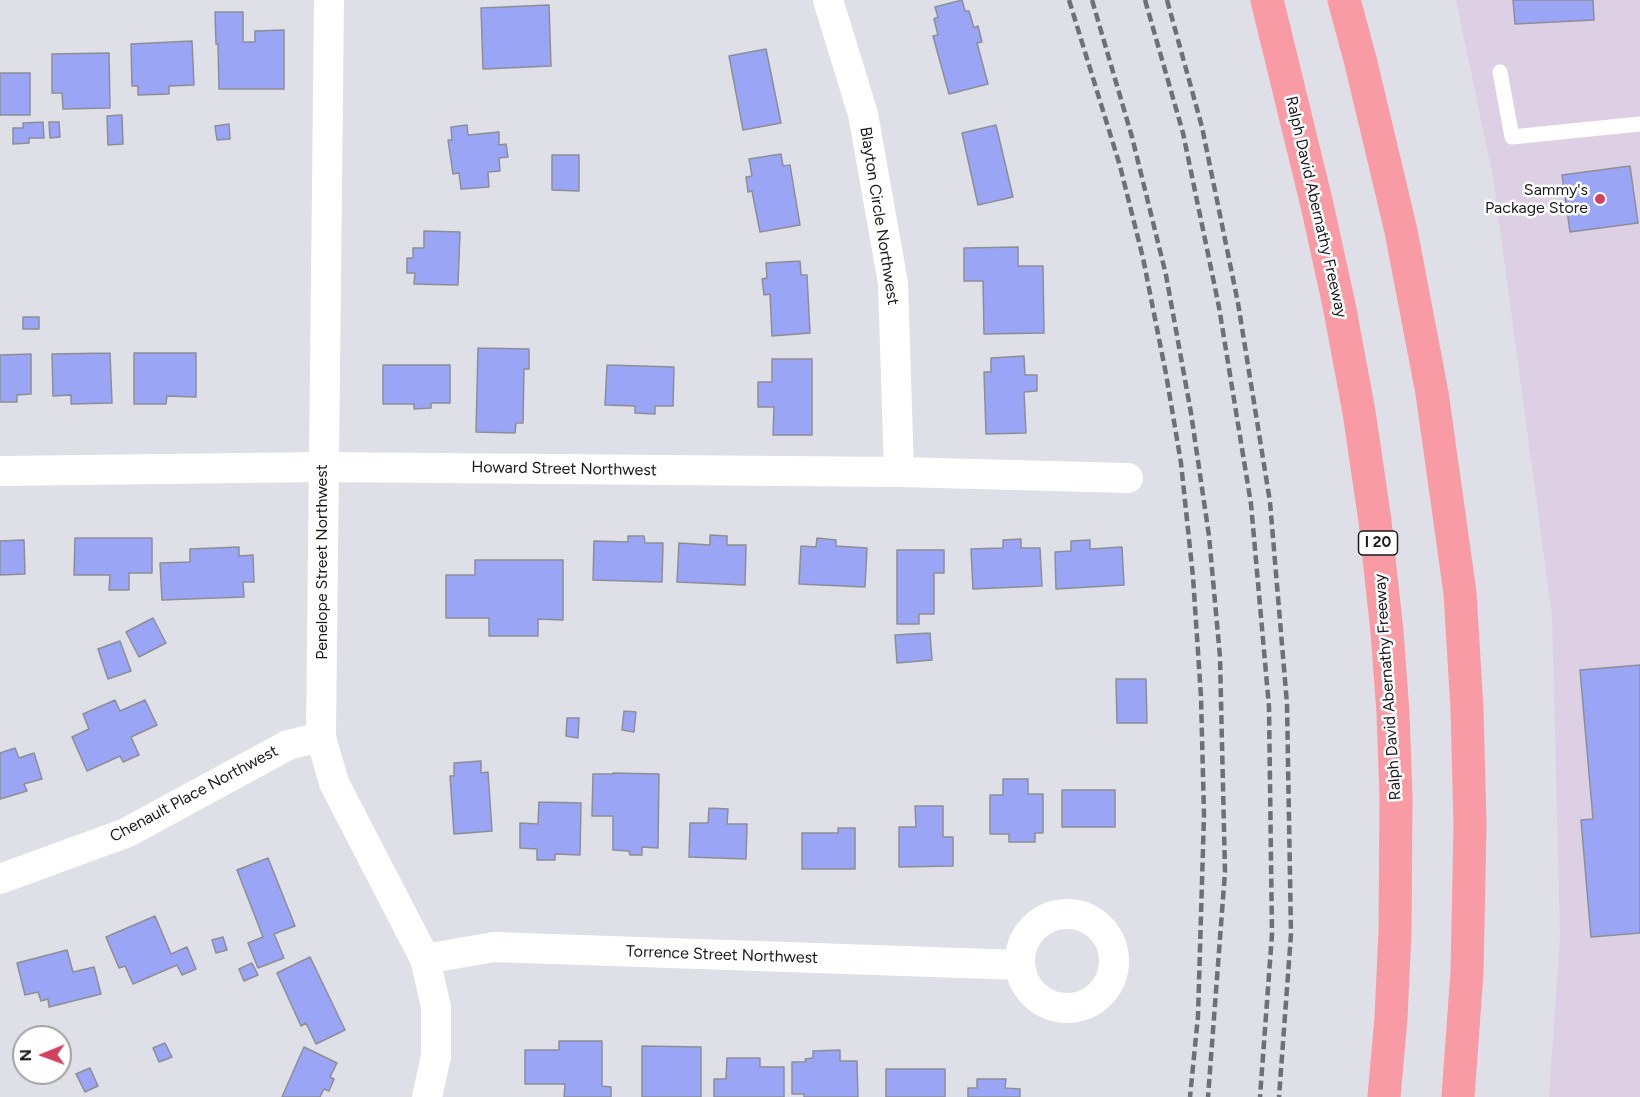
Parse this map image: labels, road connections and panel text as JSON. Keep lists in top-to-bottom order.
{
  "streets": {
    "highway": ["Ralph David Abernathy Freeway", "I 20"],
    "street": [
      "Blayton Circle Northwest",
      "Howard Street Northwest",
      "Penelope Street Northwest",
      "Chenault Place Northwest",
      "Torrence Street Northwest"
    ]
  },
  "crossings": [
    ["Blayton Circle Northwest", "Howard Street Northwest"],
    ["Howard Street Northwest", "Penelope Street Northwest"],
    ["Penelope Street Northwest", "Chenault Place Northwest"],
    ["Penelope Street Northwest", "Torrence Street Northwest"]
  ],
  "places": ["Sammy's Package Store"],
  "north": "left"
}
